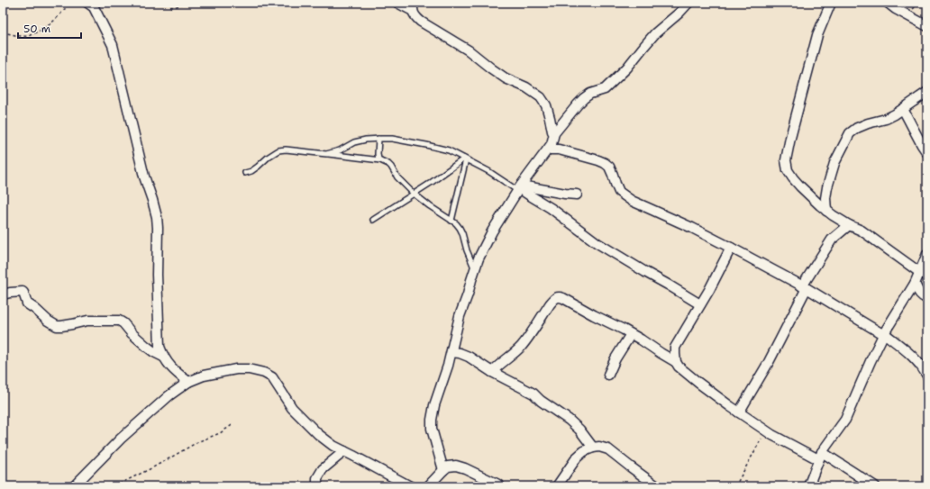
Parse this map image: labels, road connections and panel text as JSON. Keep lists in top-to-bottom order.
{
  "scale_bar": "50 m"
}
